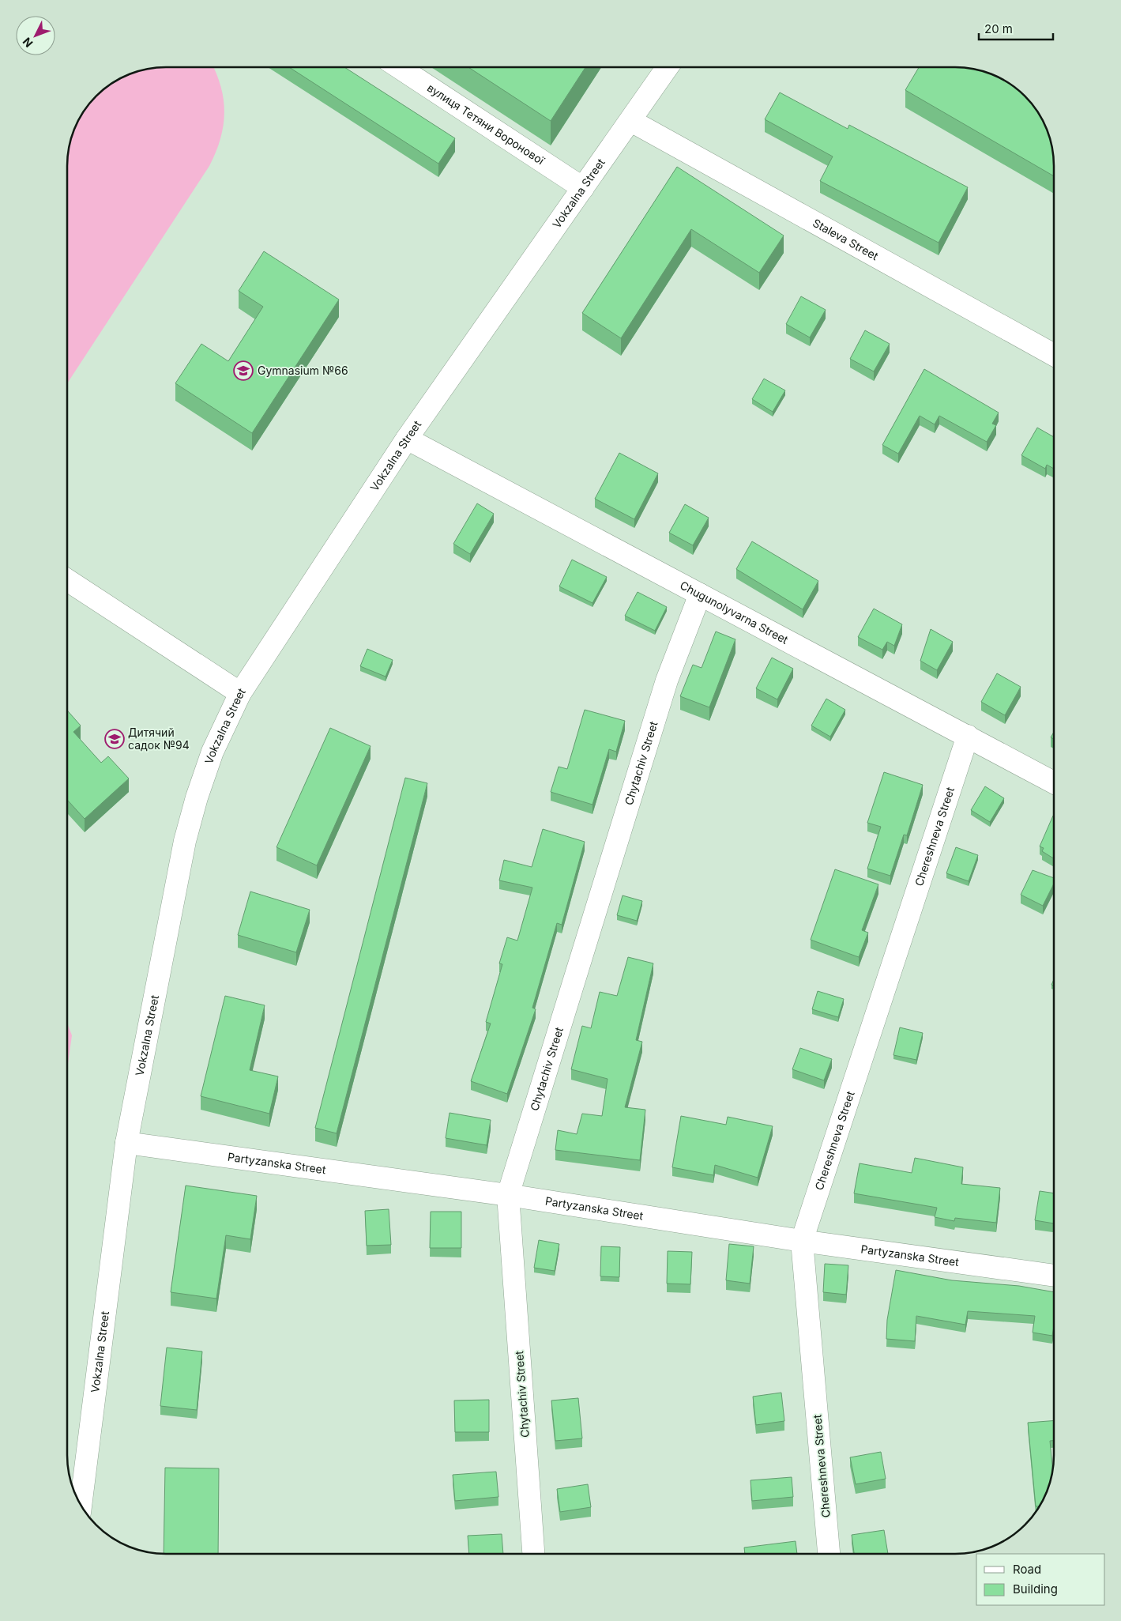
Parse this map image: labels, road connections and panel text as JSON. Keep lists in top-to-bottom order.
{
  "streets": {
    "street": [
      "вулиця Тетяни Воронової",
      "Vokzalna Street",
      "Staleva Street",
      "Chugunolyvarna Street",
      "Chytachiv Street",
      "Chereshneva Street",
      "Partyzanska Street"
    ]
  },
  "crossings": [
    ["вулиця Тетяни Воронової", "Vokzalna Street"],
    ["Vokzalna Street", "Staleva Street"],
    ["Vokzalna Street", "Chugunolyvarna Street"],
    ["Vokzalna Street", "Partyzanska Street"],
    ["Chugunolyvarna Street", "Chytachiv Street"],
    ["Chugunolyvarna Street", "Chereshneva Street"],
    ["Chytachiv Street", "Partyzanska Street"],
    ["Chereshneva Street", "Partyzanska Street"]
  ],
  "places": {
    "school or university": ["Gymnasium №66", "Дитячий садок №94"]
  },
  "legend": ["Road", "Building"],
  "scale_bar": "20 m",
  "north": "bottom left"
}
